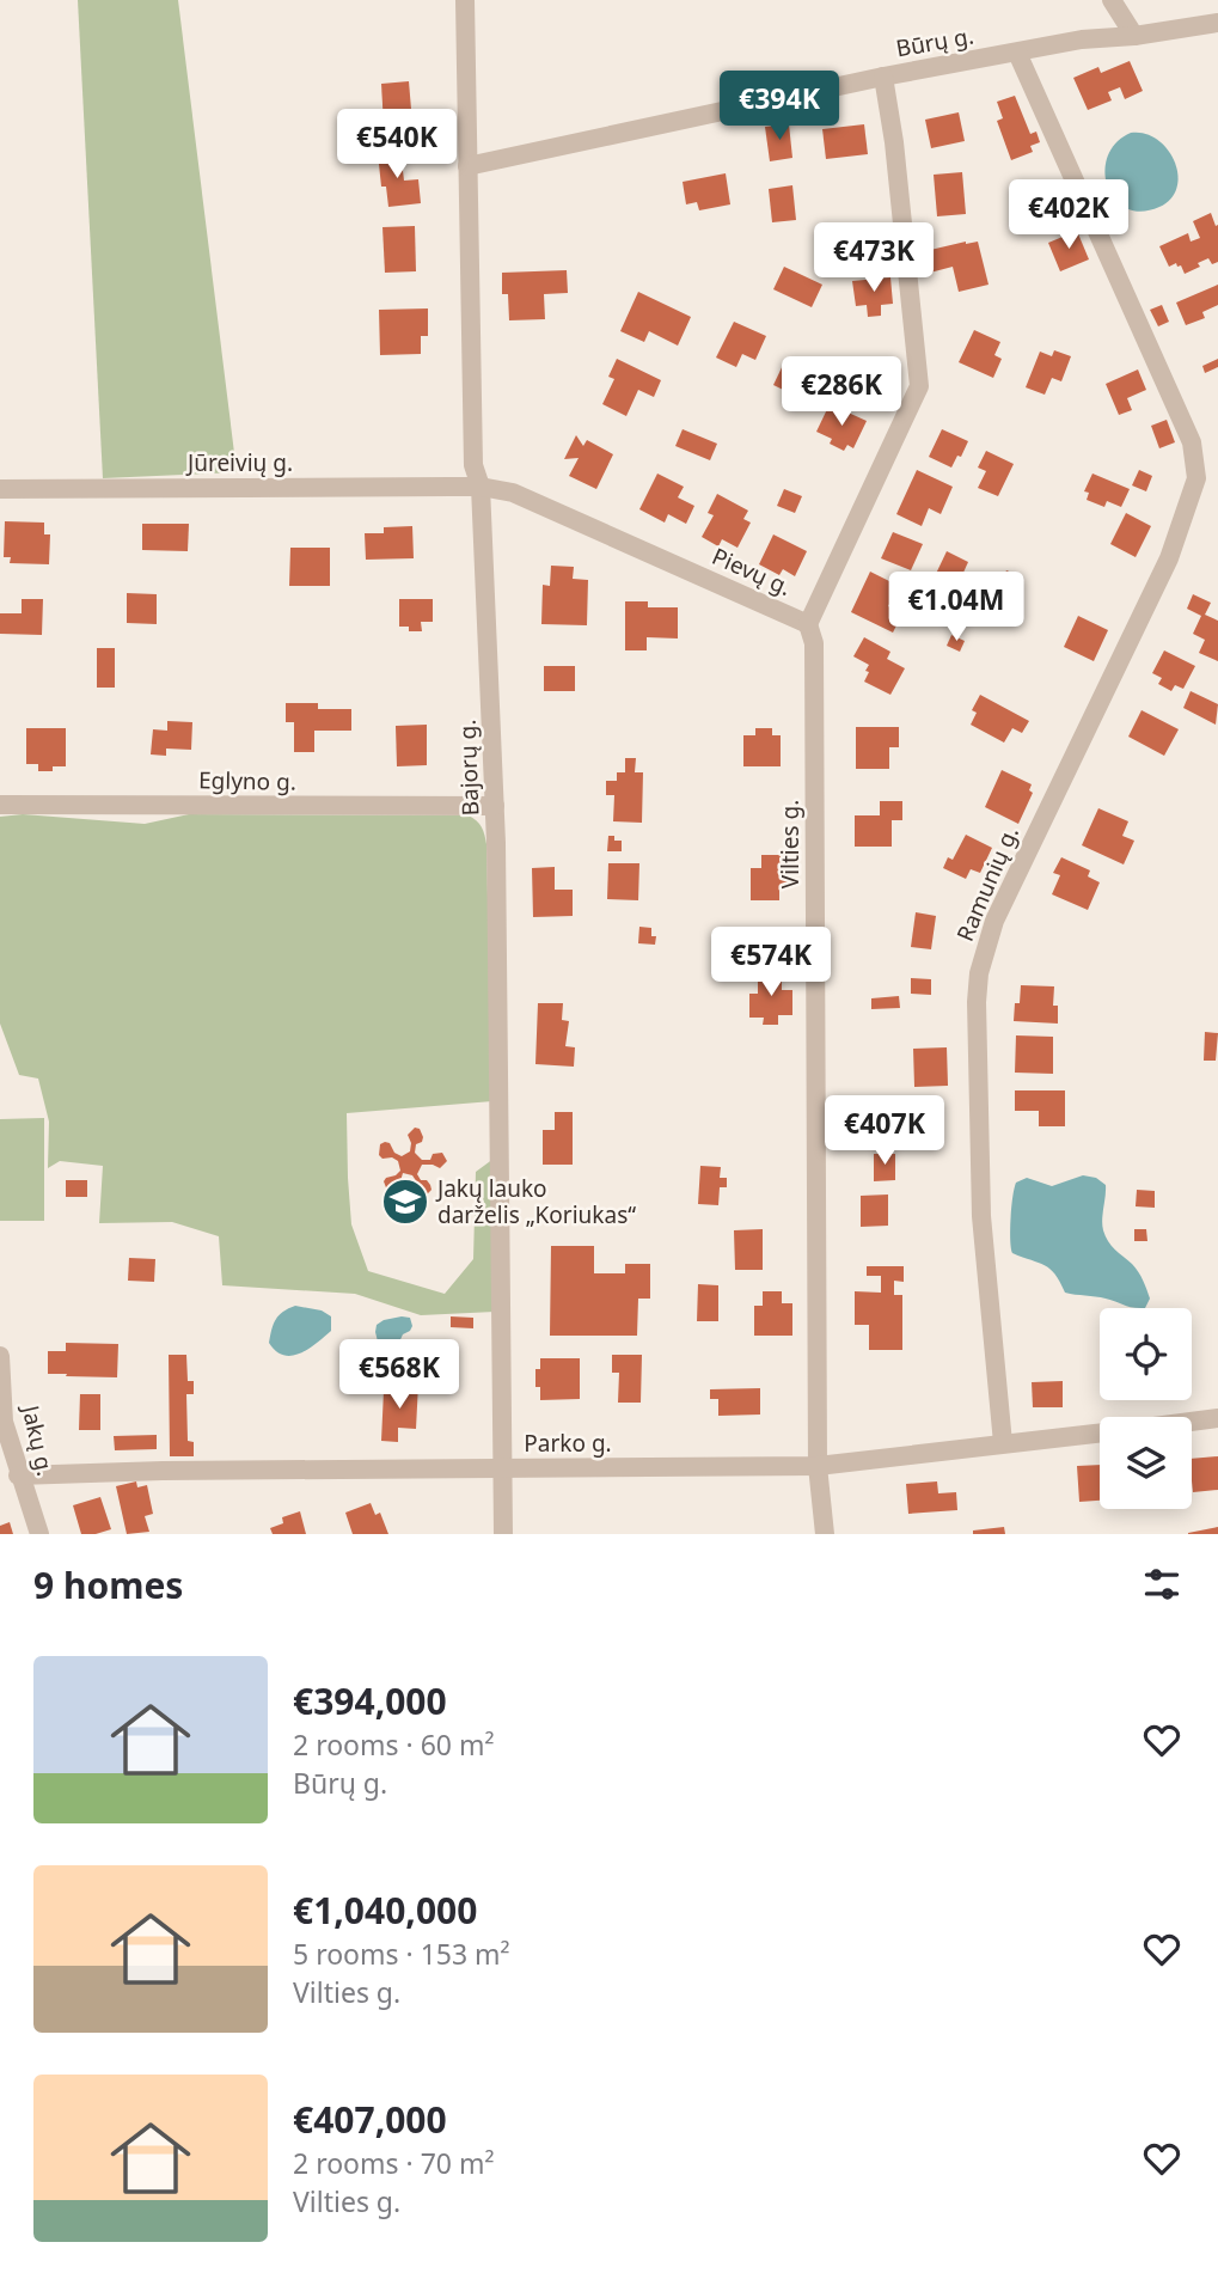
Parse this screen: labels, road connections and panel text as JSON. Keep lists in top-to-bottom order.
{
  "streets": {
    "street": [
      "Būrų g.",
      "Jūreivių g.",
      "Pievų g.",
      "Bajorų g.",
      "Eglyno g.",
      "Vilties g.",
      "Ramunių g.",
      "Jakų g.",
      "Parko g."
    ]
  },
  "crossings": [
    ["Būrų g.", "Pievų g."],
    ["Būrų g.", "Bajorų g."],
    ["Būrų g.", "Ramunių g."],
    ["Jūreivių g.", "Pievų g."],
    ["Jūreivių g.", "Bajorų g."],
    ["Pievų g.", "Bajorų g."],
    ["Pievų g.", "Vilties g."],
    ["Bajorų g.", "Eglyno g."],
    ["Bajorų g.", "Parko g."],
    ["Vilties g.", "Parko g."],
    ["Ramunių g.", "Parko g."],
    ["Jakų g.", "Parko g."]
  ],
  "places": {
    "school or university": ["Jakų lauko darželis „Koriukas“"]
  },
  "page": {
    "price": [
      "€394K",
      "€540K",
      "€402K",
      "€473K",
      "€286K",
      "€1.04M",
      "€574K",
      "€407K",
      "€568K"
    ],
    "heading": "9 homes",
    "list": [
      {
        "name": "€394,000",
        "note": "2 rooms · 60 m² · Būrų g."
      },
      {
        "name": "€1,040,000",
        "note": "5 rooms · 153 m² · Vilties g."
      },
      {
        "name": "€407,000",
        "note": "2 rooms · 70 m² · Vilties g."
      }
    ]
  }
}
